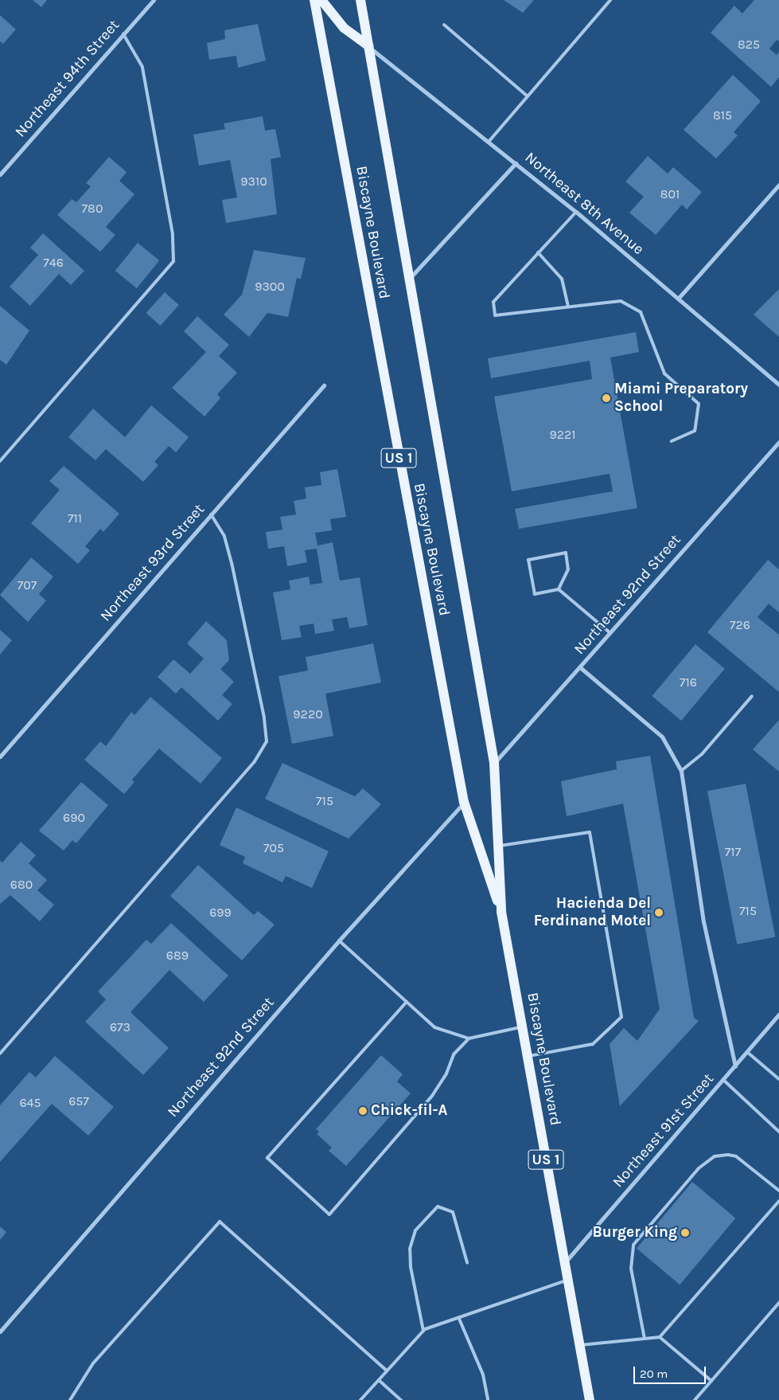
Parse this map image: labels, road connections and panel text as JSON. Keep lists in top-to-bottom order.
{
  "streets": {
    "main road": ["Biscayne Boulevard", "US 1"],
    "street": [
      "Northeast 94th Street",
      "Northeast 8th Avenue",
      "Northeast 93rd Street",
      "Northeast 92nd Street",
      "Northeast 91st Street"
    ]
  },
  "crossings": [
    ["Northeast 8th Avenue", "Biscayne Boulevard"],
    ["Biscayne Boulevard", "Northeast 92nd Street"],
    ["Biscayne Boulevard", "Northeast 91st Street"]
  ],
  "places": [
    "Miami Preparatory School",
    "Hacienda Del Ferdinand Motel",
    "Chick-fil-A",
    "Burger King"
  ],
  "house_numbers": [
    "825",
    "815",
    "9310",
    "801",
    "780",
    "746",
    "9300",
    "9221",
    "711",
    "707",
    "726",
    "716",
    "9220",
    "715",
    "690",
    "705",
    "717",
    "680",
    "715",
    "699",
    "689",
    "673",
    "657",
    "645"
  ],
  "scale_bar": "20 m"
}
